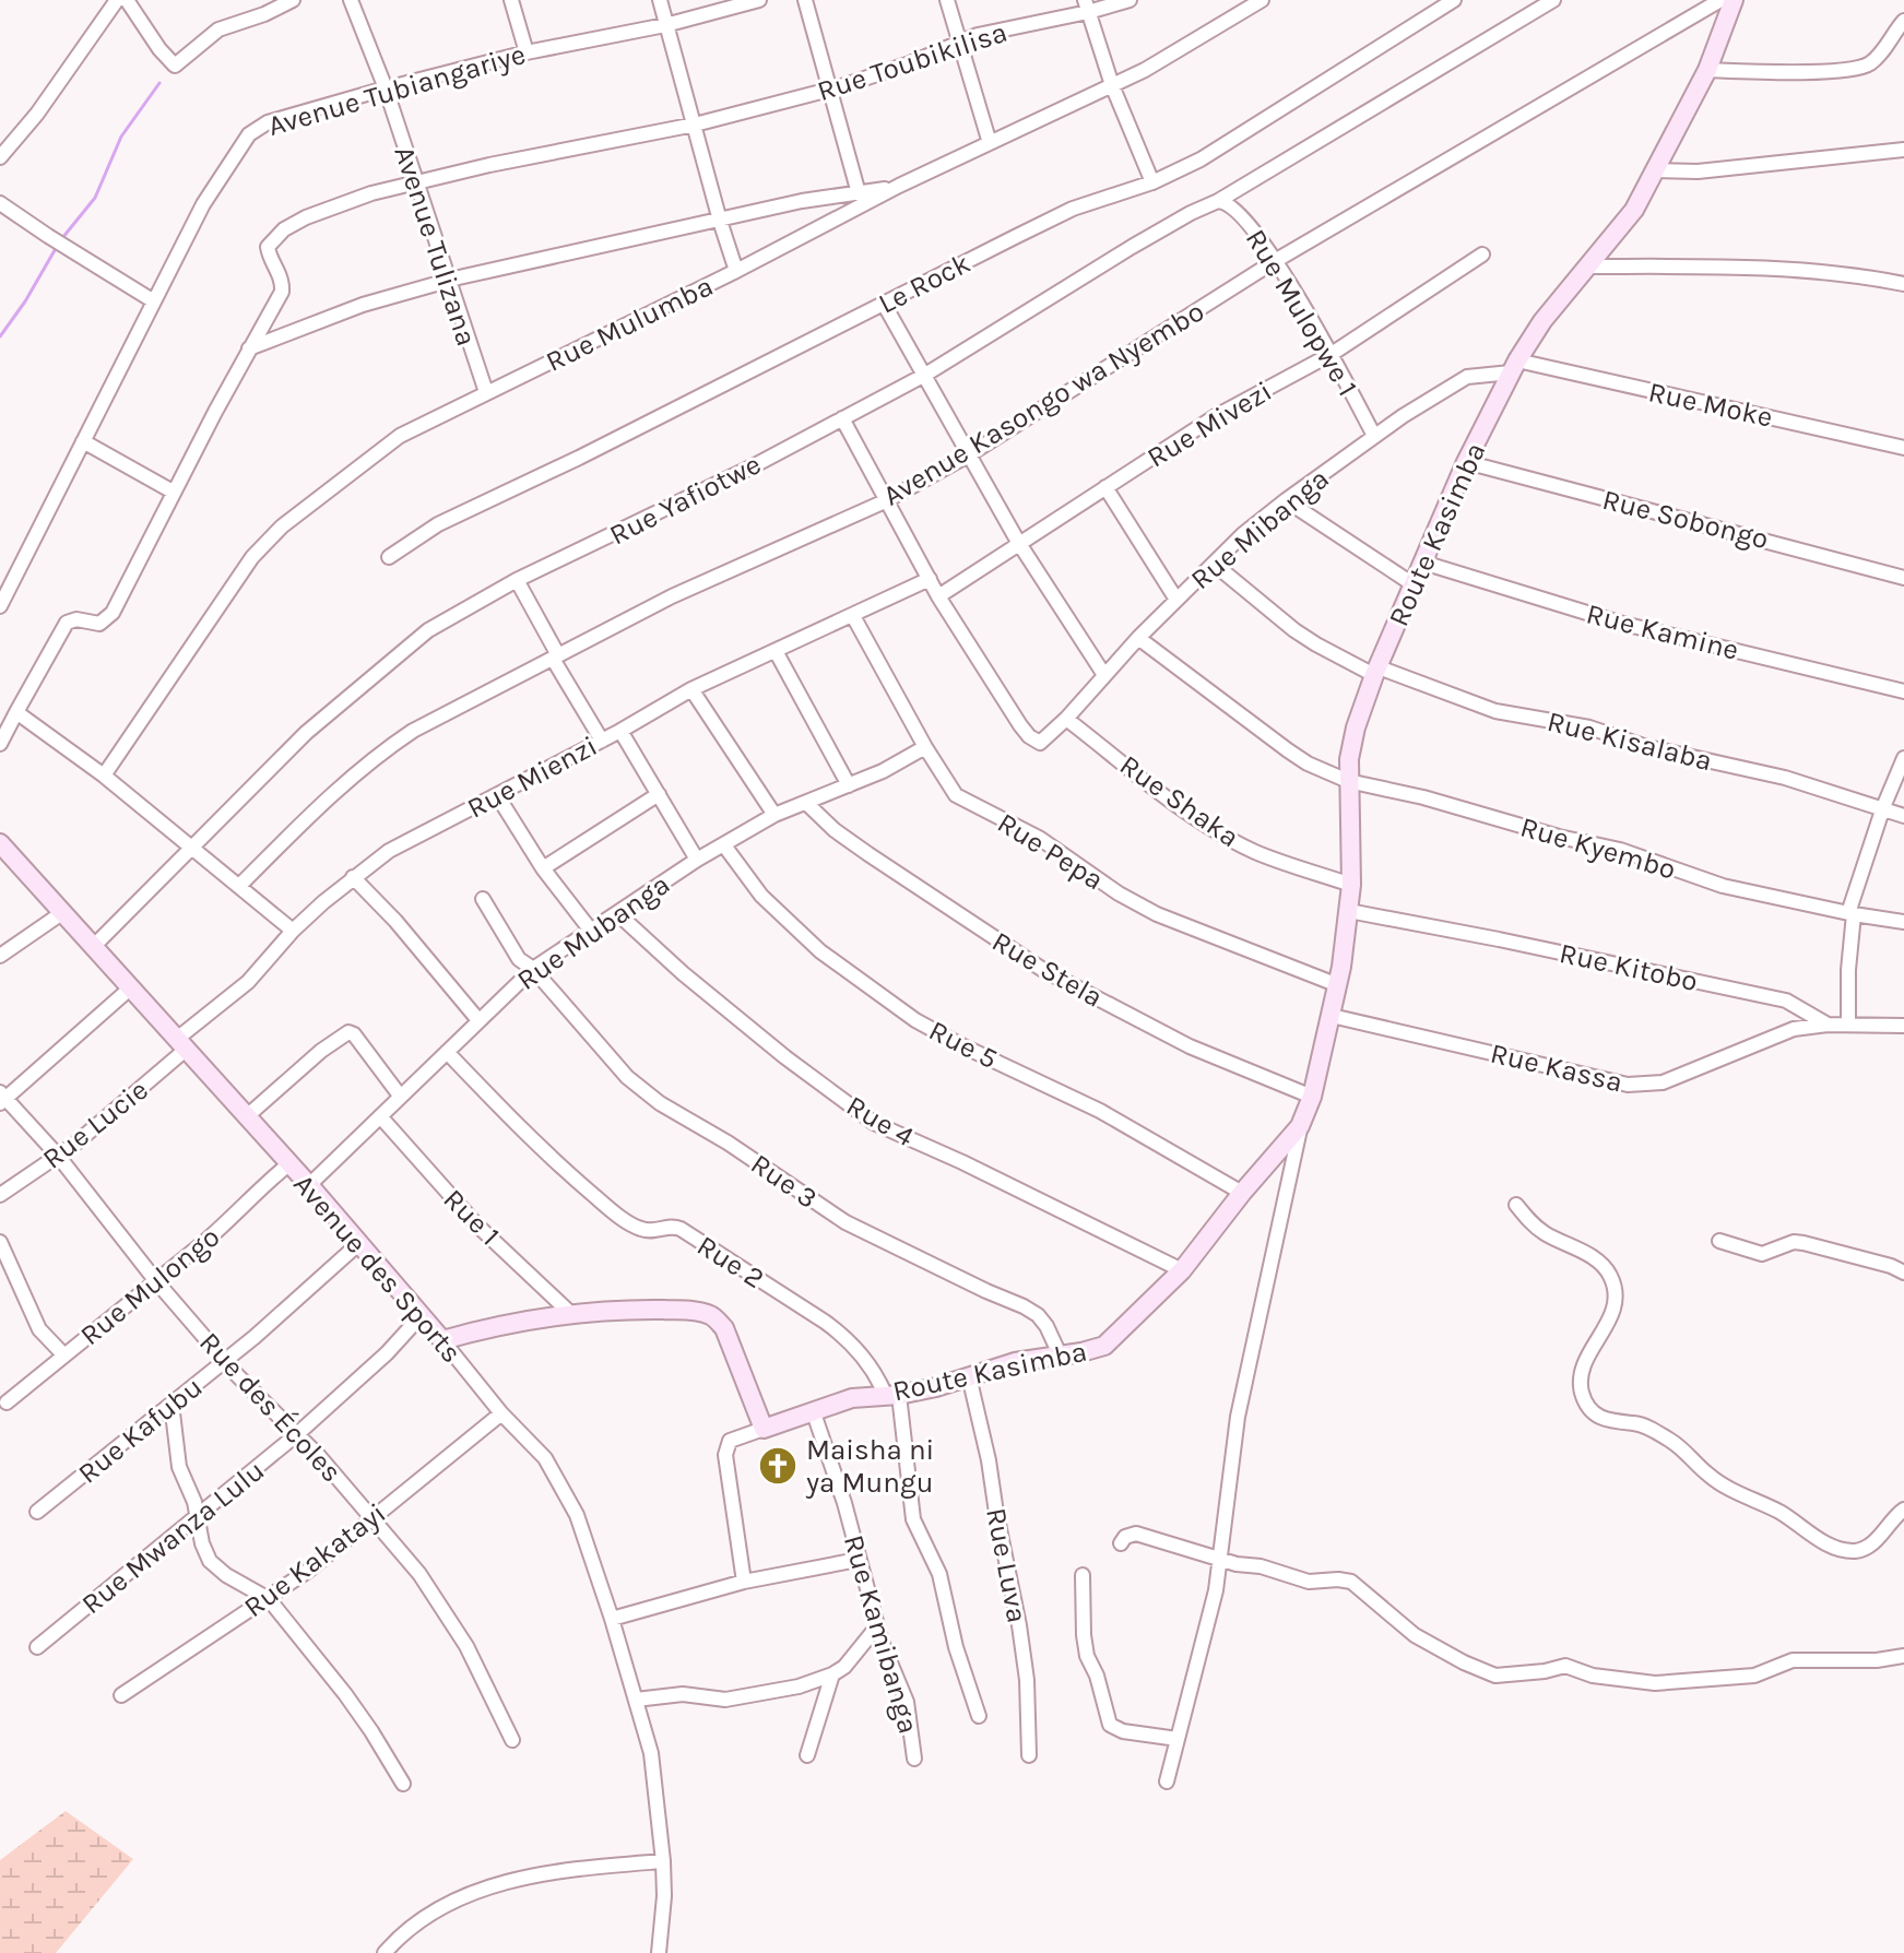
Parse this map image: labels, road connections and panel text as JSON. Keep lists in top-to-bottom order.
{
  "streets": {
    "street": [
      "Rue Toubikilisa",
      "Avenue Tubiangariye",
      "Avenue Tulizana",
      "Le Rock",
      "Rue Mulopwe 1",
      "Rue Mulumba",
      "Avenue Kasongo wa Nyembo",
      "Rue Moke",
      "Rue Mivezi",
      "Rue Yafiotwe",
      "Rue Sobongo",
      "Rue Mibanga",
      "Route Kasimba",
      "Rue Kamine",
      "Rue Kisalaba",
      "Rue Mienzi",
      "Rue Shaka",
      "Rue Kyembo",
      "Rue Pepa",
      "Rue Mubanga",
      "Rue Kitobo",
      "Rue Stela",
      "Rue 5",
      "Rue Kassa",
      "Rue 4",
      "Rue Lucie",
      "Rue 3",
      "Rue 1",
      "Rue 2",
      "Avenue des Sports",
      "Rue Mulongo",
      "Rue des Écoles",
      "Rue Kafubu",
      "Rue Mwanza Lulu",
      "Rue Kakatayi",
      "Rue Luva",
      "Rue Kamibanga"
    ]
  },
  "crossings": [
    ["Rue Toubikilisa", "Avenue Tulizana"],
    ["Avenue Tubiangariye", "Avenue Tulizana"],
    ["Avenue Tulizana", "Rue Mulumba"],
    ["Rue Mulopwe 1", "Avenue Kasongo wa Nyembo"],
    ["Rue Mulopwe 1", "Rue Mivezi"],
    ["Rue Mulopwe 1", "Rue Yafiotwe"],
    ["Rue Mulopwe 1", "Rue Mibanga"],
    ["Rue Moke", "Rue Mibanga"],
    ["Rue Moke", "Route Kasimba"],
    ["Rue Mivezi", "Rue Mibanga"],
    ["Rue Yafiotwe", "Avenue des Sports"],
    ["Rue Sobongo", "Route Kasimba"],
    ["Rue Mibanga", "Route Kasimba"],
    ["Rue Mibanga", "Rue Kisalaba"],
    ["Rue Mibanga", "Rue Shaka"],
    ["Rue Mibanga", "Rue Kyembo"],
    ["Route Kasimba", "Rue Kamine"],
    ["Route Kasimba", "Rue Kisalaba"],
    ["Route Kasimba", "Rue Shaka"],
    ["Route Kasimba", "Rue Kyembo"],
    ["Route Kasimba", "Rue Pepa"],
    ["Route Kasimba", "Rue Kitobo"],
    ["Route Kasimba", "Rue Stela"],
    ["Route Kasimba", "Rue 5"],
    ["Route Kasimba", "Rue Kassa"],
    ["Route Kasimba", "Rue 4"],
    ["Route Kasimba", "Rue 3"],
    ["Route Kasimba", "Rue 2"],
    ["Route Kasimba", "Rue Luva"],
    ["Route Kasimba", "Rue Kamibanga"],
    ["Rue Mienzi", "Rue Pepa"],
    ["Rue Mienzi", "Rue Lucie"],
    ["Rue Mienzi", "Avenue des Sports"],
    ["Rue Pepa", "Rue Mubanga"],
    ["Rue Mubanga", "Rue Stela"],
    ["Rue Mubanga", "Rue 5"],
    ["Rue Mubanga", "Rue 4"],
    ["Rue Mubanga", "Rue 3"],
    ["Rue Mubanga", "Rue 1"],
    ["Rue Mubanga", "Rue 2"],
    ["Rue Mubanga", "Avenue des Sports"],
    ["Rue Kitobo", "Rue Kassa"],
    ["Rue Lucie", "Avenue des Sports"],
    ["Rue Lucie", "Rue des Écoles"],
    ["Avenue des Sports", "Rue Mulongo"],
    ["Avenue des Sports", "Rue Kafubu"],
    ["Avenue des Sports", "Rue Mwanza Lulu"],
    ["Avenue des Sports", "Rue Kakatayi"],
    ["Rue Mulongo", "Rue des Écoles"],
    ["Rue des Écoles", "Rue Kafubu"],
    ["Rue des Écoles", "Rue Mwanza Lulu"],
    ["Rue des Écoles", "Rue Kakatayi"]
  ],
  "places": {
    "church": ["Maisha ni ya Mungu"]
  }
}
